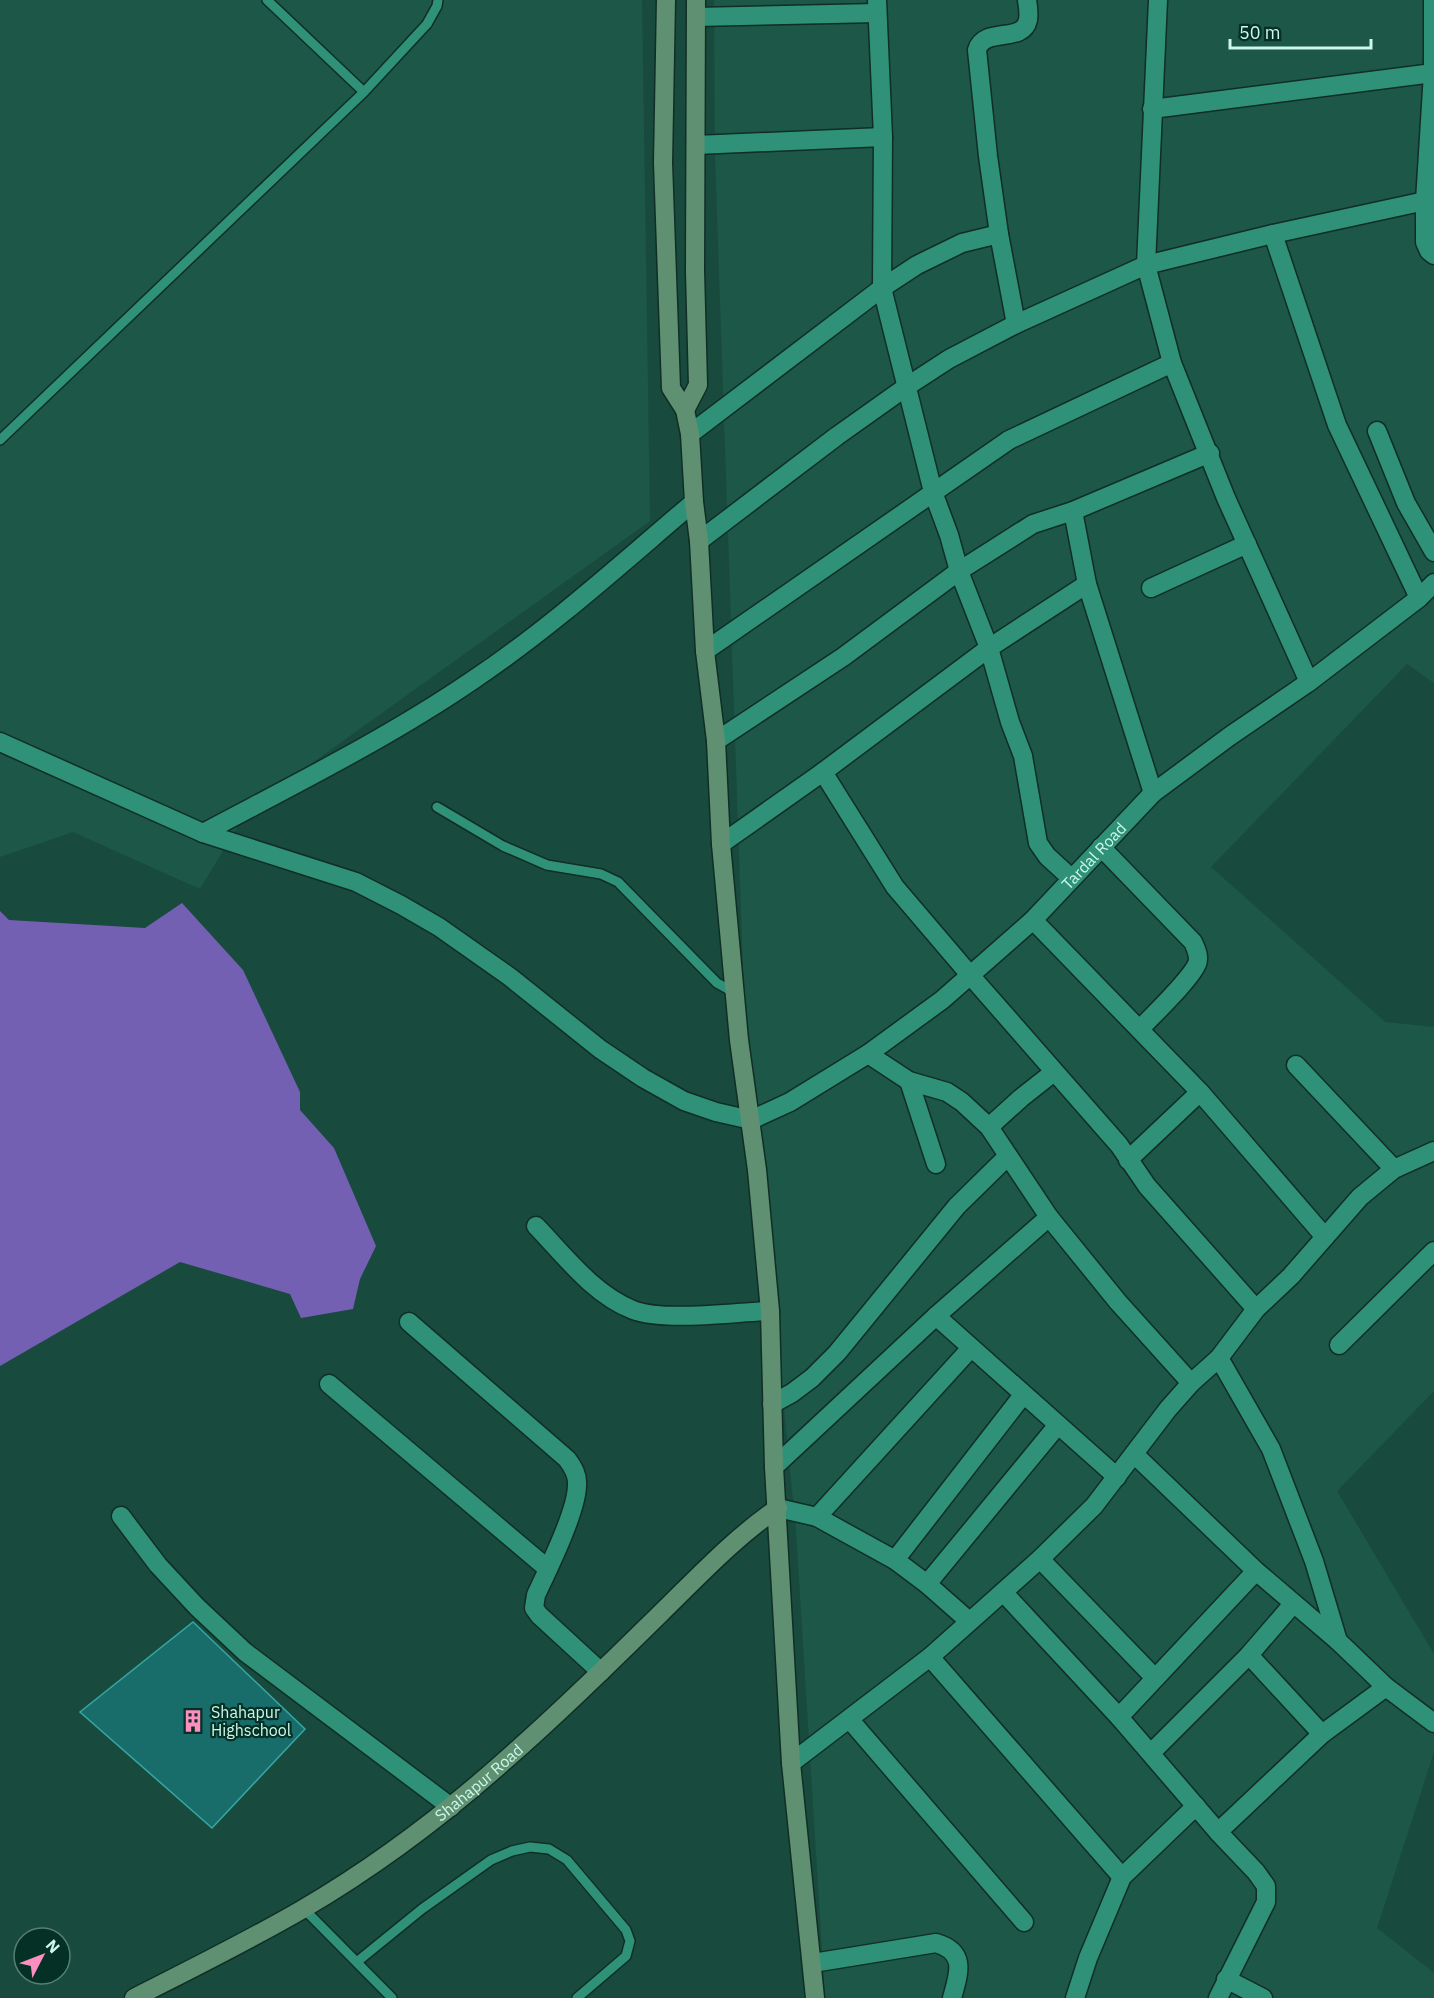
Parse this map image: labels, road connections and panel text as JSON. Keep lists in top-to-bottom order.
{
  "streets": {
    "main road": ["Shahapur Road"],
    "street": ["Tardal Road"]
  },
  "places": {
    "building": ["Shahapur Highschool"]
  },
  "scale_bar": "50 m",
  "north": "top right"
}
